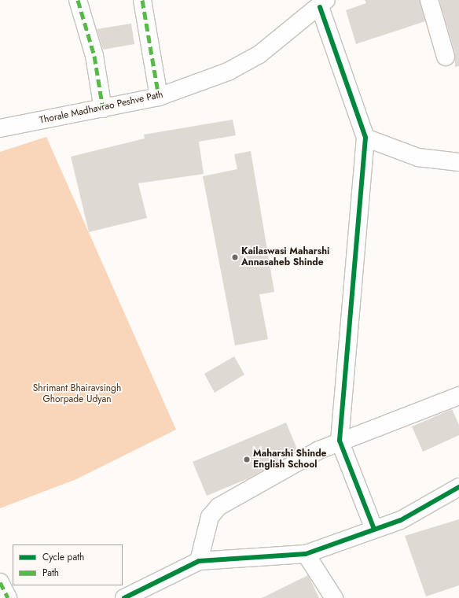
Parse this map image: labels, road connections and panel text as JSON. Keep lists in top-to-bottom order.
{
  "streets": {
    "street": ["Thorale Madhavrao Peshve Path"]
  },
  "parks": ["Shrimant Bhairavsingh Ghorpade Udyan"],
  "places": ["Kailaswasi Maharshi Annasaheb Shinde", "Maharshi Shinde English School"],
  "legend": ["Cycle path", "Path"]
}
